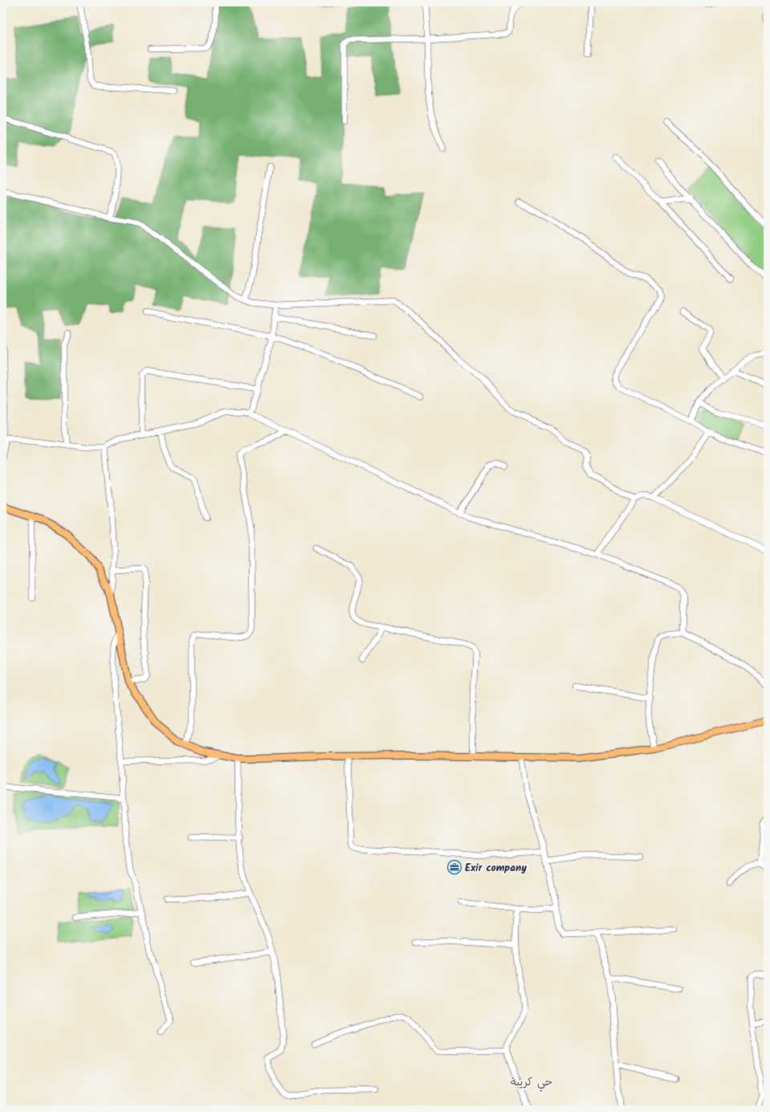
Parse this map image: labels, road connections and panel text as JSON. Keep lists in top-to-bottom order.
{
  "districts": ["حي كريبة"],
  "places": {
    "office": ["Exir company"]
  }
}
